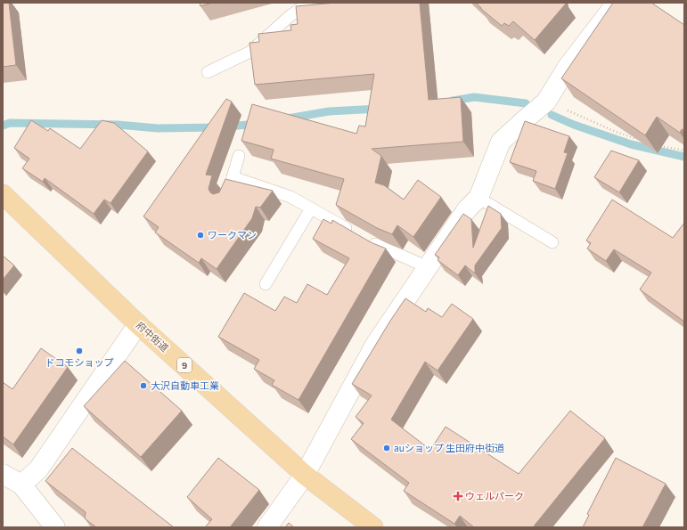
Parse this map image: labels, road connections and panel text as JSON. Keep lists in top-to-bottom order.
{
  "streets": {
    "main road": ["府中街道", "9"]
  },
  "places": {
    "other": [
      "ワークマン",
      "ドコモショップ",
      "大沢自動車工業",
      "auショップ 生田府中街道"
    ],
    "health": ["ウェルパーク"]
  }
}
